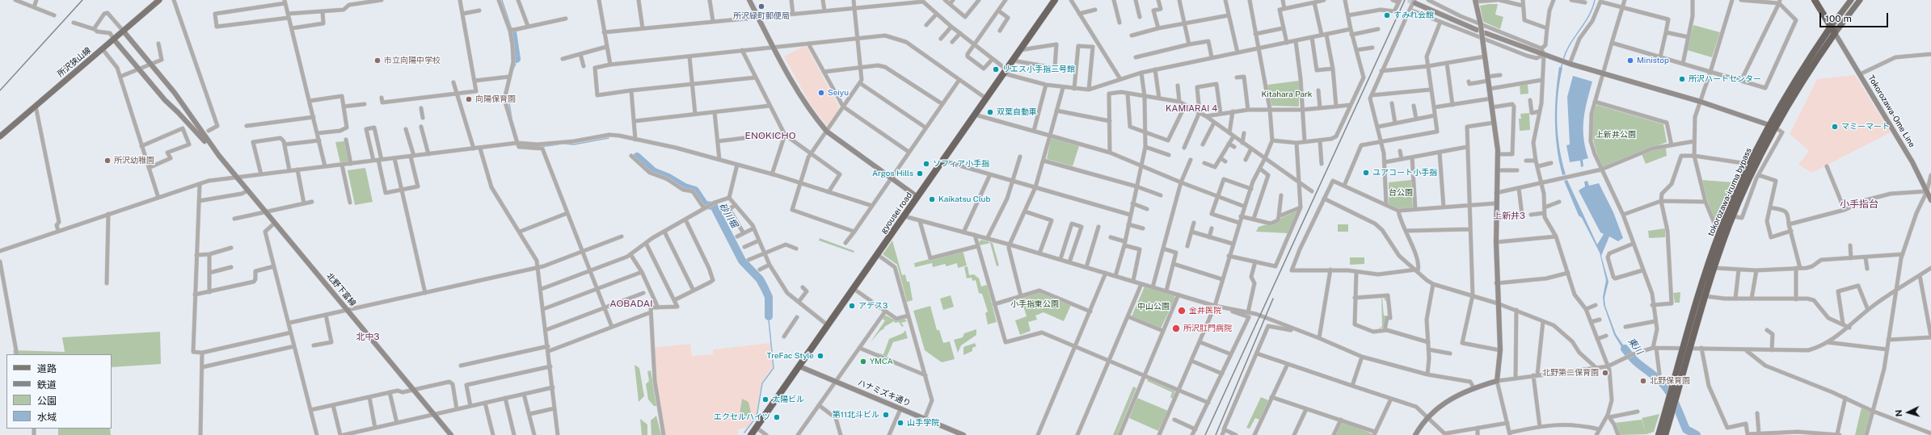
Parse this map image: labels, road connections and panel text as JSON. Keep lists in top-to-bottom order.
{
  "streets": {
    "highway": ["tokorozawa-iruma bypass", "gyousei road"],
    "main road": ["所沢狭山線"],
    "street": ["Tokorozawa-Ome Line", "北野下富線", "ハナミズキ通り"]
  },
  "crossings": [
    ["Tokorozawa-Ome Line", "tokorozawa-iruma bypass"],
    ["gyousei road", "ハナミズキ通り"]
  ],
  "districts": [
    "KAMIARAI 4",
    "ENOKICHO",
    "小手指台",
    "上新井3",
    "AOBADAI",
    "北中3"
  ],
  "water": ["砂川堀", "東川"],
  "parks": [
    "Kitahara Park",
    "上新井公園",
    "台公園",
    "小手指東公園",
    "中山公園"
  ],
  "places": [
    "所沢緑町郵便局",
    "すみれ会館",
    "市立向陽中学校",
    "Ministop",
    "リエス小手指三号館",
    "所沢ハートセンター",
    "Seiyu",
    "向陽保育園",
    "双葉自動車",
    "マミーマート",
    "所沢幼稚園",
    "ソフィア小手指",
    "ユアコート小手指",
    "Argos Hills",
    "Kaikatsu Club",
    "アデス3",
    "金井医院",
    "所沢肛門病院",
    "TreFac Style",
    "YMCA",
    "北野第二保育園",
    "北野保育園",
    "太陽ビル",
    "第11北斗ビル",
    "エクセルハイツ",
    "山手学院"
  ],
  "legend": [
    "道路",
    "鉄道",
    "公園",
    "水域"
  ],
  "scale_bar": "100 m",
  "north": "left"
}
